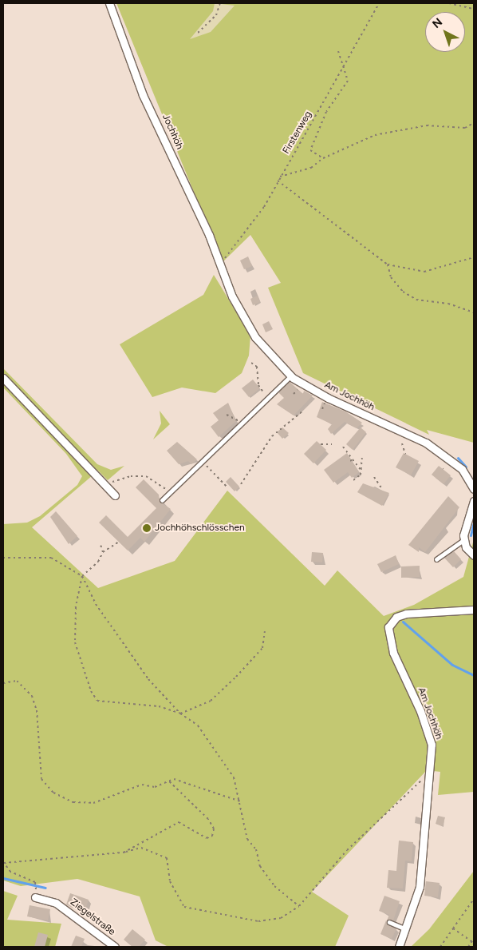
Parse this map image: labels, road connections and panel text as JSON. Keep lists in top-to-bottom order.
{
  "streets": {
    "street": ["Jochhöh", "Am Jochhöh", "Ziegelstraße"],
    "path": ["Firstenweg"]
  },
  "crossings": [
    ["Jochhöh", "Firstenweg"],
    ["Jochhöh", "Am Jochhöh"],
    ["Firstenweg", "Am Jochhöh"]
  ],
  "places": ["Jochhöhschlösschen"],
  "north": "top left"
}
